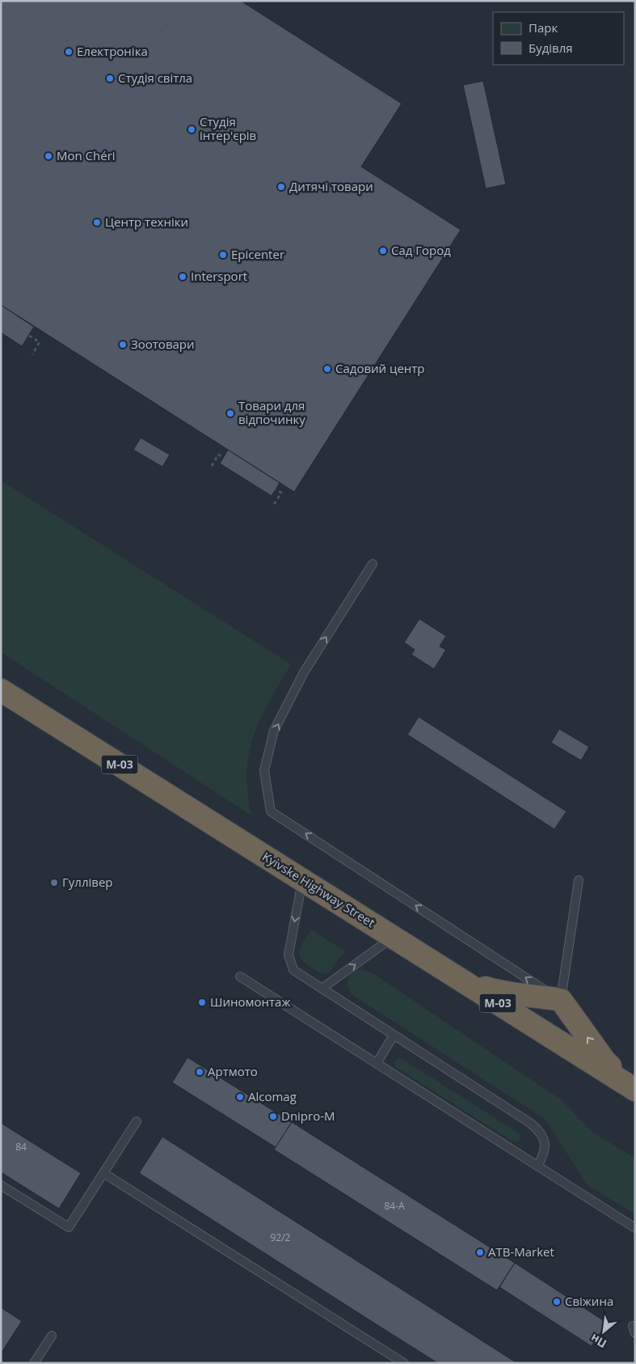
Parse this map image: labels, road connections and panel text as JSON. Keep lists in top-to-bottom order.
{
  "streets": {
    "highway": ["М-03", "Kyivske Highway Street"]
  },
  "places": [
    "Електроніка",
    "Студія світла",
    "Студія інтер'єрів",
    "Mon Chéri",
    "Дитячі товари",
    "Центр техніки",
    "Сад Город",
    "Epicenter",
    "Intersport",
    "Зоотовари",
    "Садовий центр",
    "Товари для відпочинку",
    "Гуллівер",
    "Шиномонтаж",
    "Артмото",
    "Alcomag",
    "Dnipro-M",
    "ATB-Market",
    "Свіжина"
  ],
  "house_numbers": ["84", "84-А", "92/2"],
  "legend": ["Парк", "Будівля"],
  "north": "bottom left"
}
